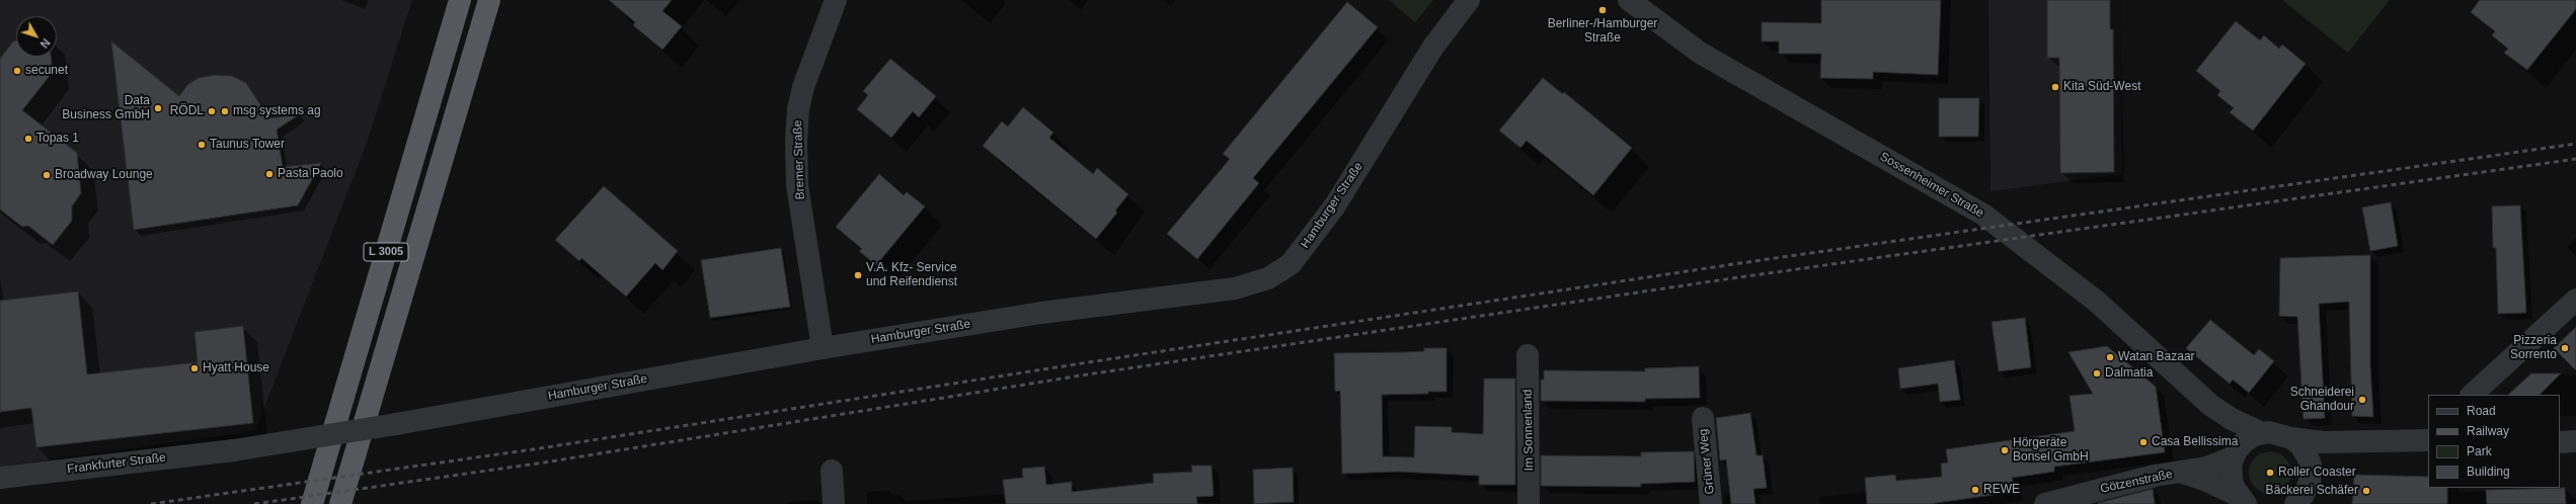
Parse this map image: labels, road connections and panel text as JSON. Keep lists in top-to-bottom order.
{
  "streets": {
    "highway": ["L 3005"],
    "street": [
      "Bremer Straße",
      "Sossenheimer Straße",
      "Hamburger Straße",
      "Im Sonnenland",
      "Grüner Weg",
      "Frankfurter Straße",
      "Götzenstraße"
    ]
  },
  "crossings": [
    ["Bremer Straße", "Hamburger Straße"],
    ["Sossenheimer Straße", "Götzenstraße"],
    ["Hamburger Straße", "Frankfurter Straße"]
  ],
  "places": [
    "Berliner-/Hamburger Straße",
    "secunet",
    "Kita Süd-West",
    "Data Business GmbH",
    "RÖDL",
    "msg systems ag",
    "Topas 1",
    "Taunus Tower",
    "Pasta Paolo",
    "Broadway Lounge",
    "V.A. Kfz- Service und Reifendienst",
    "Pizzeria Sorrento",
    "Watan Bazaar",
    "Hyatt House",
    "Dalmatia",
    "Schneiderei Ghandour",
    "Casa Bellissima",
    "Hörgeräte Bonsel GmbH",
    "Roller Coaster",
    "REWE",
    "Bäckerei Schäfer"
  ],
  "legend": [
    "Road",
    "Railway",
    "Park",
    "Building"
  ],
  "north": "bottom right"
}
